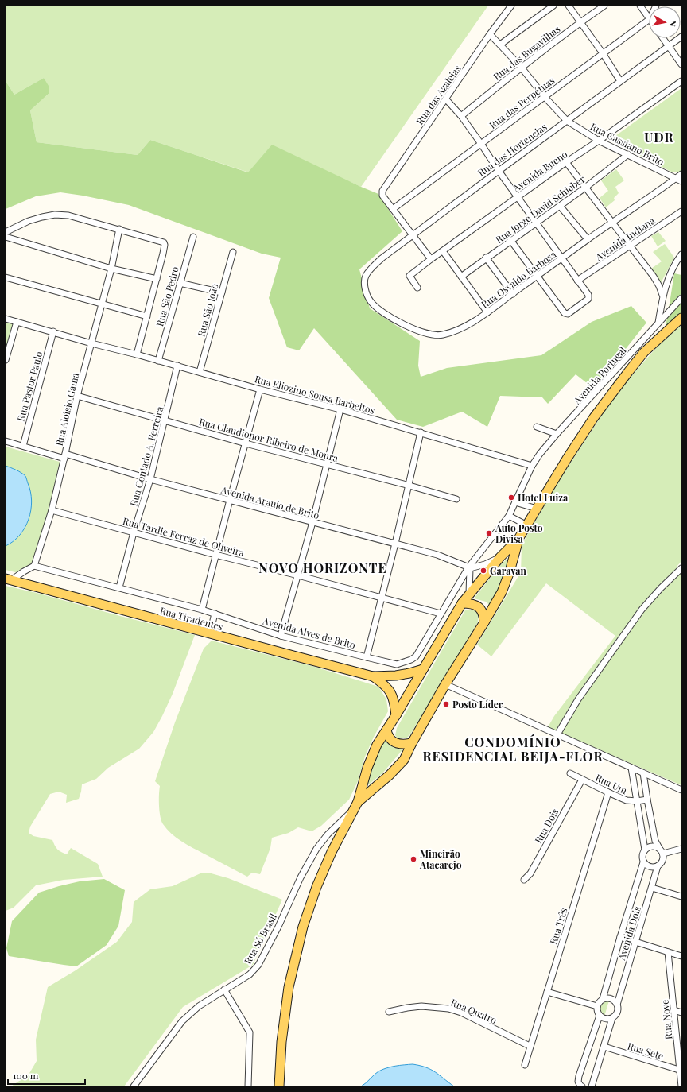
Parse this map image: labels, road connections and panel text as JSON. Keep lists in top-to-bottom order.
{
  "streets": {
    "main road": ["Rua Tiradentes"],
    "street": [
      "Rua das Bugavilhas",
      "Rua das Azaleias",
      "Rua das Perpétuas",
      "Rua Cassiano Brito",
      "Rua das Hortencias",
      "Avenida Bueno",
      "Rua Jorge David Schieber",
      "Avenida Indiana",
      "Rua Osvaldo Barbosa",
      "Rua São Pedro",
      "Rua São João",
      "Avenida Portugal",
      "Rua Pastor Paulo",
      "Rua Eliozino Sousa Barbeitos",
      "Rua Aloisio Gama",
      "Rua Claudionor Ribeiro de Moura",
      "Rua Contado A. Ferreira",
      "Avenida Araujo de Brito",
      "Rua Tardie Ferraz de Oliveira",
      "Avenida Alves de Brito",
      "Rua Um",
      "Rua Dois",
      "Rua Três",
      "Avenida Dois",
      "Rua Só Brasil",
      "Rua Quatro",
      "Rua Nove",
      "Rua Sete"
    ]
  },
  "crossings": [
    ["Rua das Bugavilhas", "Rua Cassiano Brito"],
    ["Rua das Azaleias", "Rua das Perpétuas"],
    ["Rua das Azaleias", "Rua Cassiano Brito"],
    ["Rua das Perpétuas", "Rua Cassiano Brito"],
    ["Rua Cassiano Brito", "Rua das Hortencias"],
    ["Rua Cassiano Brito", "Avenida Bueno"],
    ["Rua Cassiano Brito", "Rua Jorge David Schieber"],
    ["Rua Cassiano Brito", "Rua Osvaldo Barbosa"],
    ["Rua das Hortencias", "Rua Osvaldo Barbosa"],
    ["Rua São Pedro", "Rua Eliozino Sousa Barbeitos"],
    ["Rua São João", "Rua Eliozino Sousa Barbeitos"],
    ["Avenida Portugal", "Rua Eliozino Sousa Barbeitos"],
    ["Avenida Portugal", "Avenida Alves de Brito"],
    ["Rua Pastor Paulo", "Rua Eliozino Sousa Barbeitos"],
    ["Rua Pastor Paulo", "Avenida Araujo de Brito"],
    ["Rua Eliozino Sousa Barbeitos", "Rua Aloisio Gama"],
    ["Rua Eliozino Sousa Barbeitos", "Rua Contado A. Ferreira"],
    ["Rua Eliozino Sousa Barbeitos", "Avenida Alves de Brito"],
    ["Rua Aloisio Gama", "Rua Claudionor Ribeiro de Moura"],
    ["Rua Aloisio Gama", "Avenida Araujo de Brito"],
    ["Rua Aloisio Gama", "Rua Tardie Ferraz de Oliveira"],
    ["Rua Aloisio Gama", "Avenida Alves de Brito"],
    ["Rua Claudionor Ribeiro de Moura", "Rua Contado A. Ferreira"],
    ["Rua Contado A. Ferreira", "Avenida Araujo de Brito"],
    ["Rua Contado A. Ferreira", "Rua Tardie Ferraz de Oliveira"],
    ["Rua Contado A. Ferreira", "Avenida Alves de Brito"],
    ["Avenida Araujo de Brito", "Avenida Alves de Brito"],
    ["Rua Tardie Ferraz de Oliveira", "Avenida Alves de Brito"],
    ["Rua Um", "Rua Dois"],
    ["Rua Um", "Rua Três"],
    ["Rua Um", "Avenida Dois"],
    ["Rua Três", "Rua Quatro"],
    ["Avenida Dois", "Rua Sete"],
    ["Rua Nove", "Rua Sete"]
  ],
  "districts": ["UDR", "NOVO HORIZONTE", "CONDOMÍNIO RESIDENCIAL BEIJA-FLOR"],
  "places": [
    "Hotel Luiza",
    "Auto Posto Divisa",
    "Caravan",
    "Posto Líder",
    "Mineirão Atacarejo"
  ],
  "scale_bar": "100 m",
  "north": "right"
}
